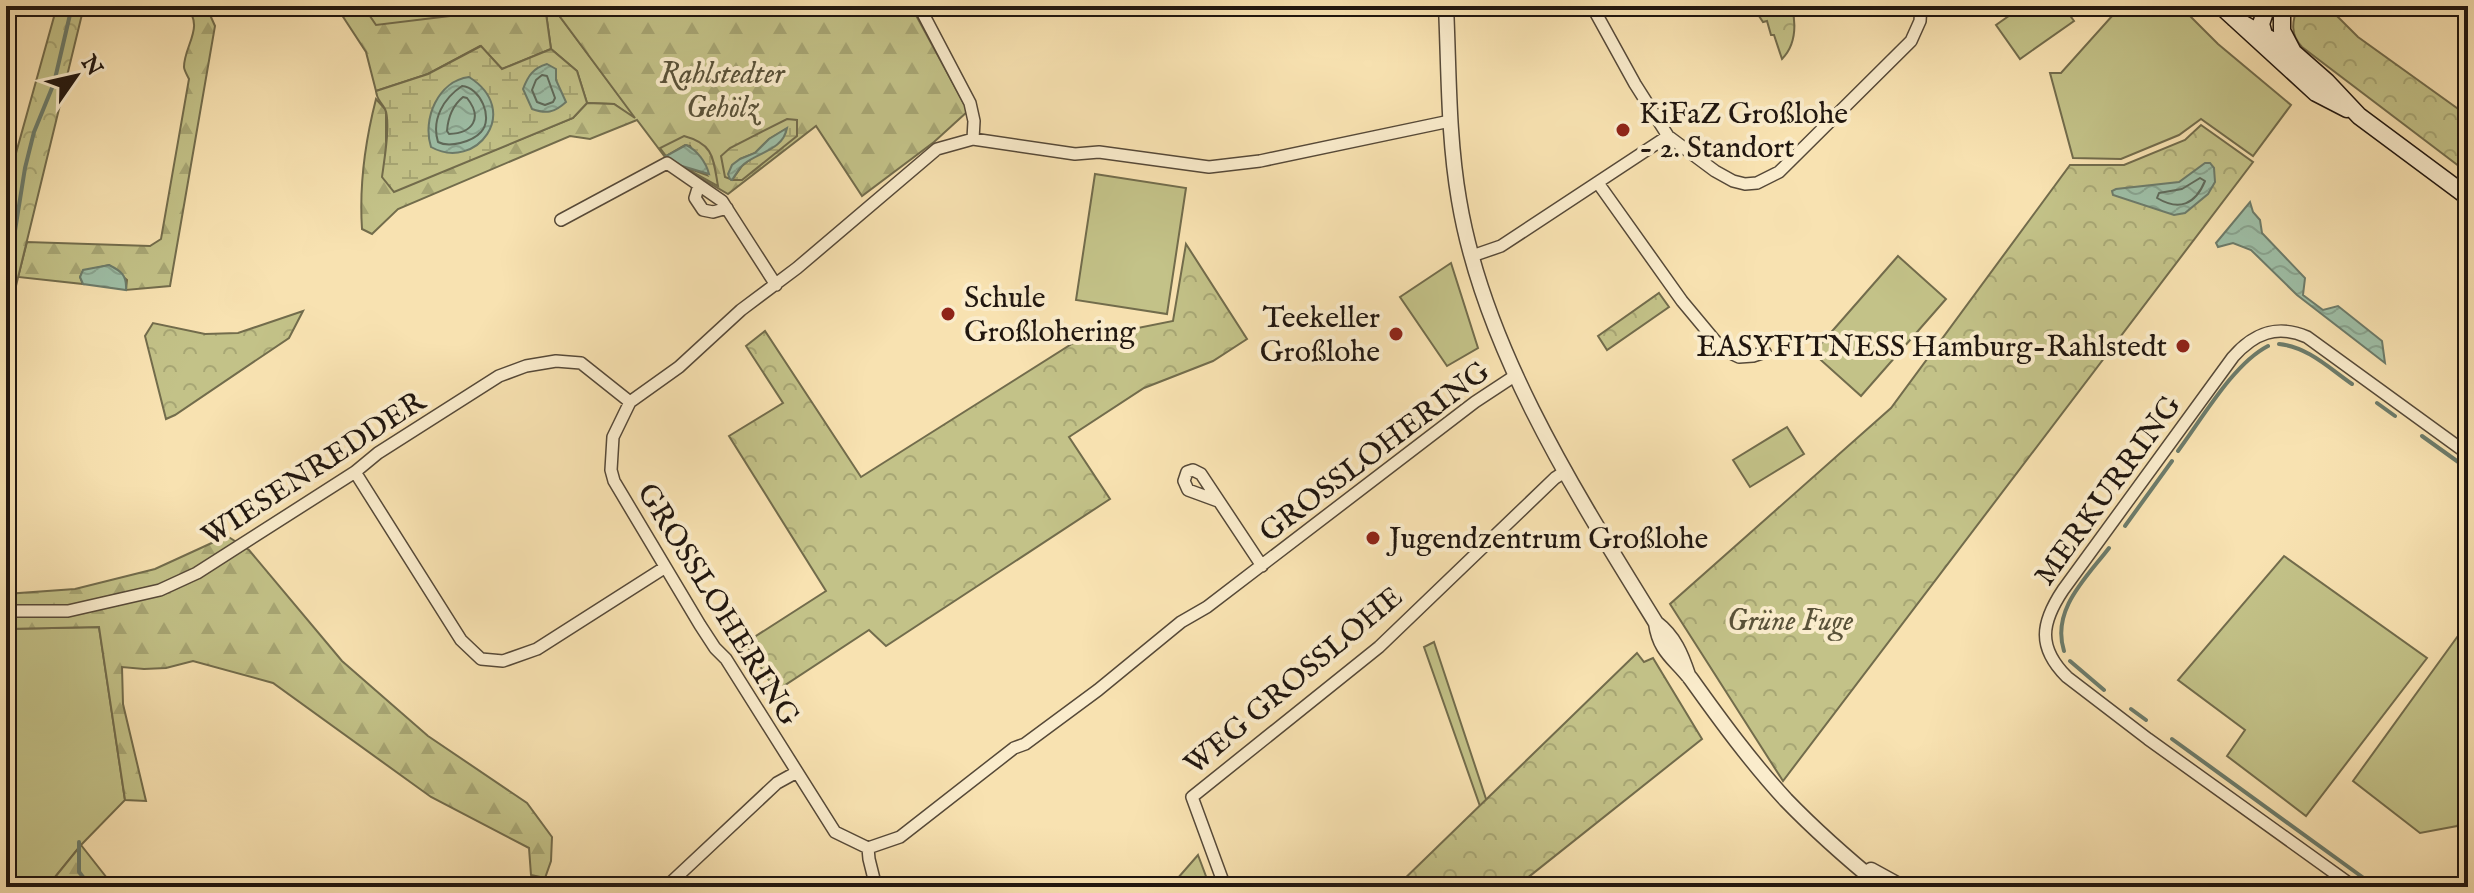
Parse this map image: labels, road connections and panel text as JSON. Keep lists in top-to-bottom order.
{
  "streets": {
    "street": [
      "GROSSLOHERING",
      "WIESENREDDER",
      "MERKURRING",
      "WEG GROSSLOHE"
    ]
  },
  "crossings": [
    ["GROSSLOHERING", "WIESENREDDER"]
  ],
  "parks": ["Rahlstedter Gehölz", "Grüne Fuge"],
  "places": [
    "KiFaZ Großlohe - 2. Standort",
    "Schule Großlohering",
    "Teekeller Großlohe",
    "EASYFITNESS Hamburg-Rahlstedt",
    "Jugendzentrum Großlohe"
  ],
  "north": "top right"
}
